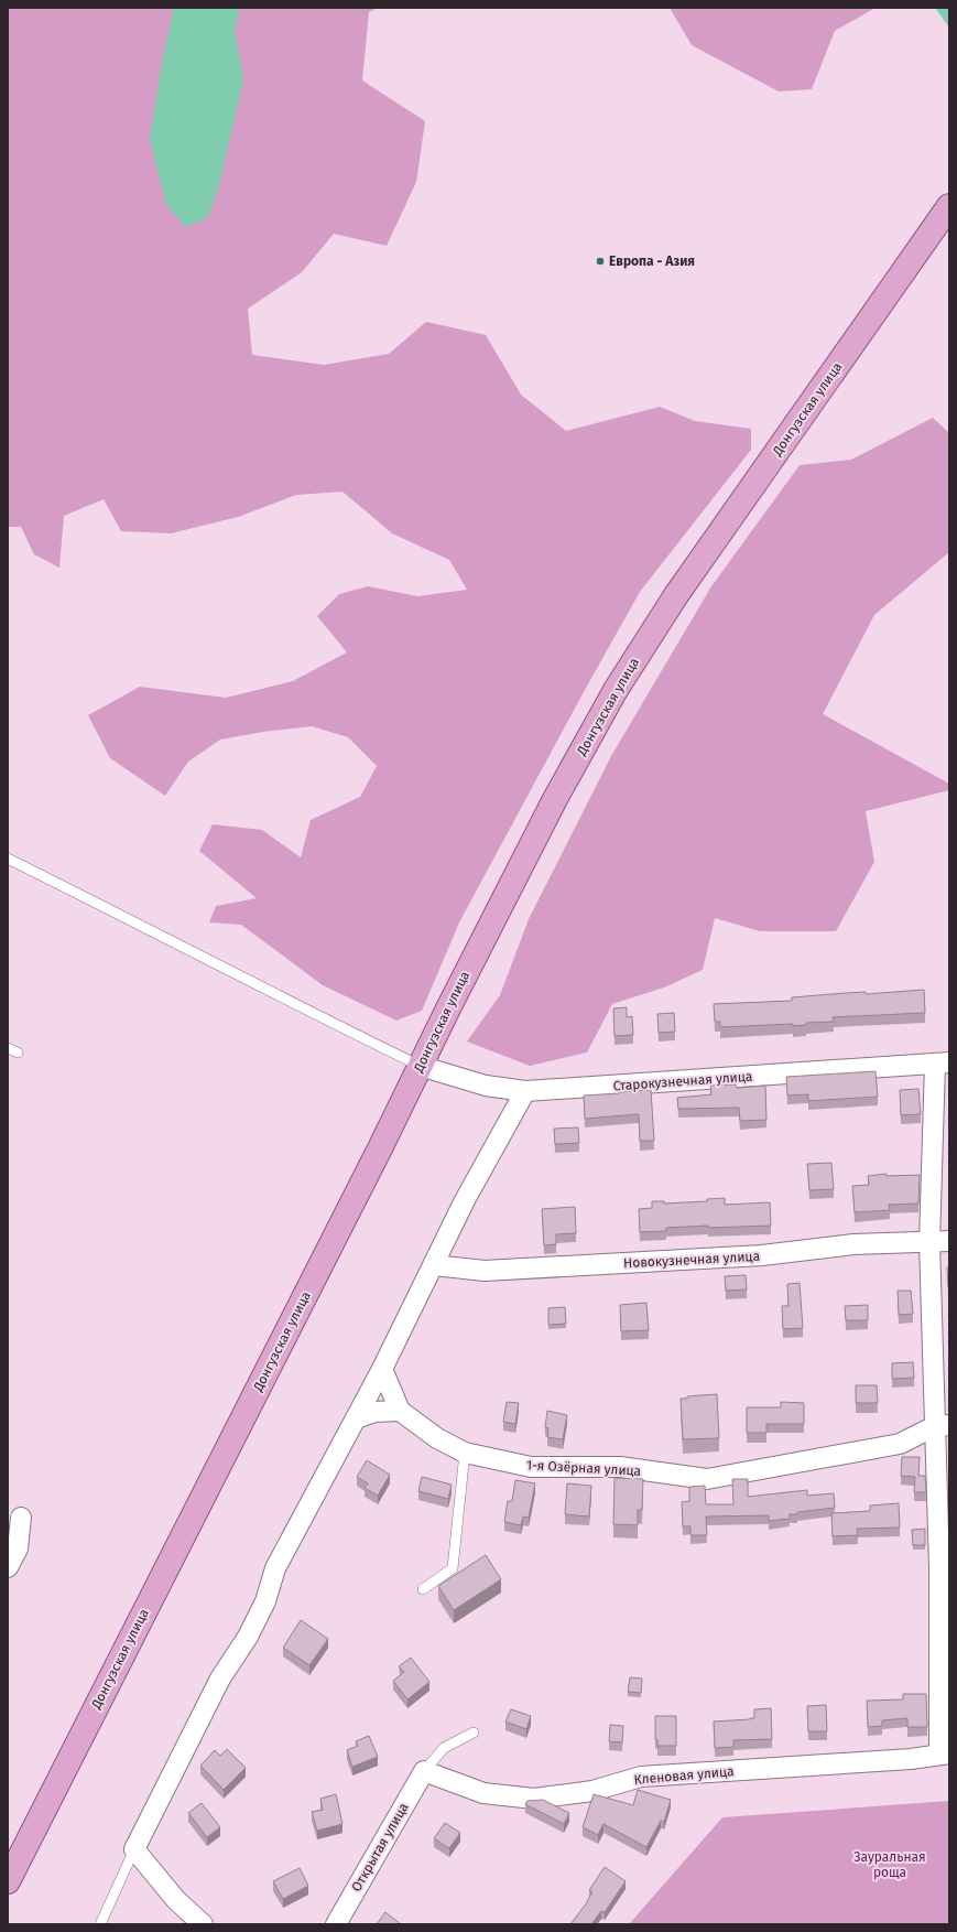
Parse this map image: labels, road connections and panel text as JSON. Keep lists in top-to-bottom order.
{
  "streets": {
    "main road": ["Донгузская улица"],
    "street": [
      "Старокузнечная улица",
      "Новокузнечная улица",
      "1-я Озёрная улица",
      "Кленовая улица",
      "Открытая улица"
    ]
  },
  "crossings": [
    ["Донгузская улица", "Старокузнечная улица"],
    ["Кленовая улица", "Открытая улица"]
  ],
  "parks": ["Зауральная роща"],
  "places": ["Европа - Азия"]
}
